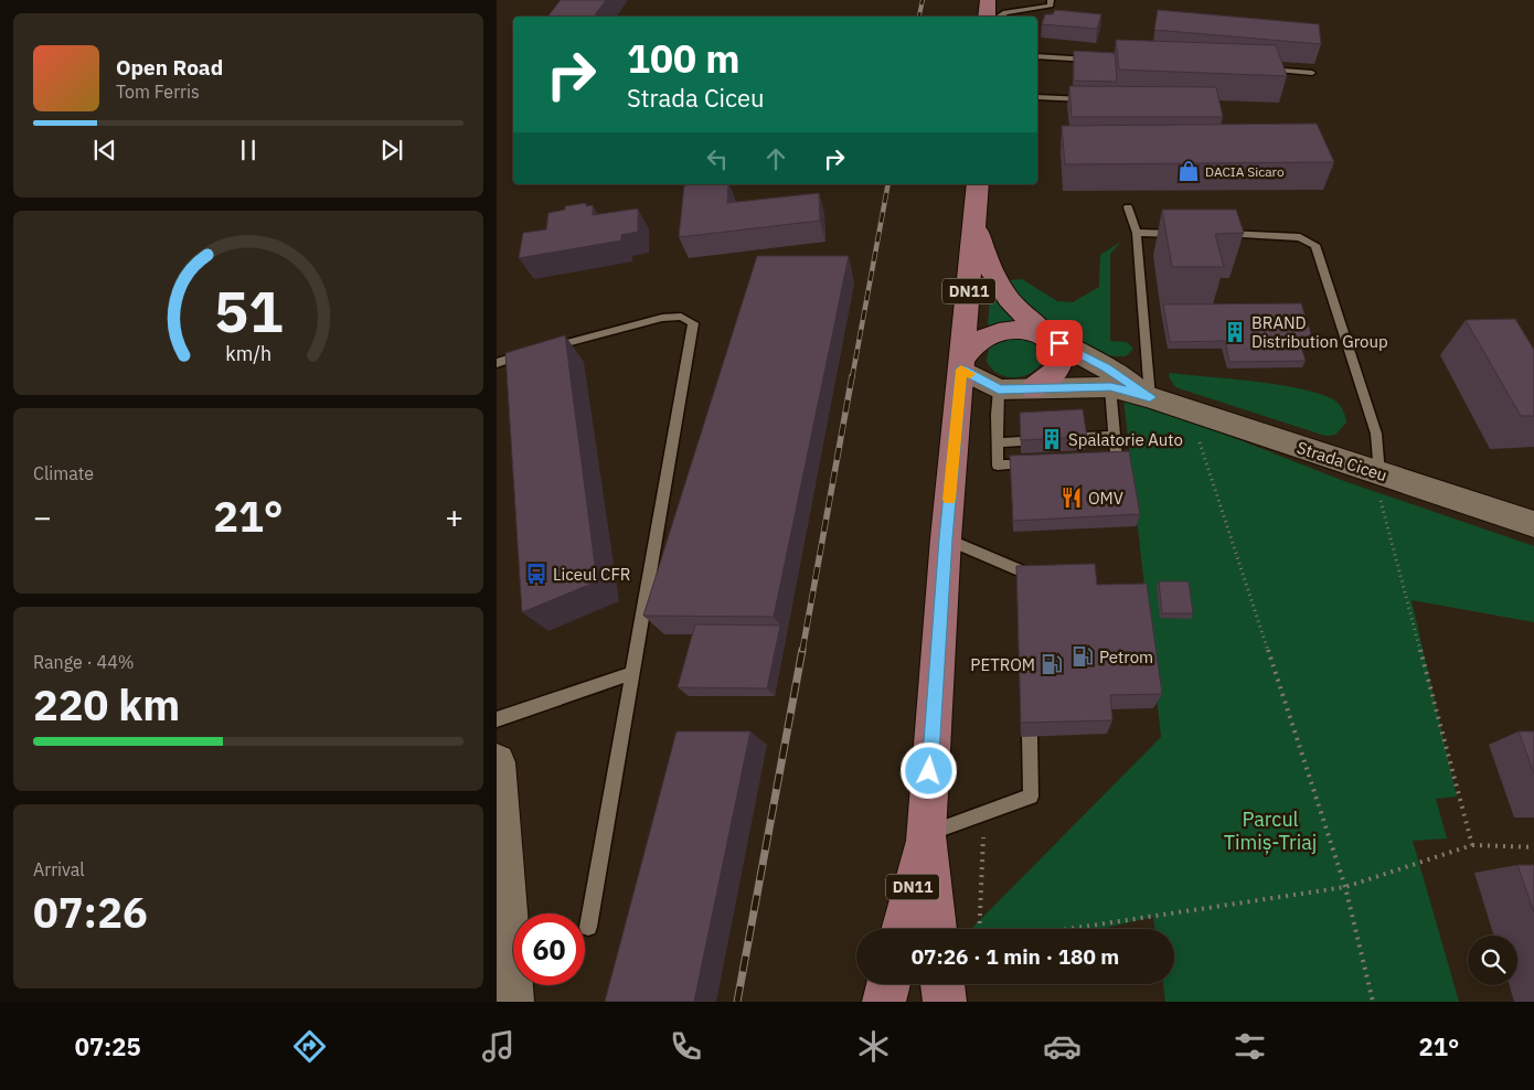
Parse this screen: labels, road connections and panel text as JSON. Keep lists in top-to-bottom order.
{
  "streets": {
    "main road": ["DN11", "Strada Ciceu"]
  },
  "crossings": [
    ["DN11", "Strada Ciceu"]
  ],
  "parks": ["Parcul Timiș-Triaj"],
  "places": {
    "shop": ["DACIA Sicaro"],
    "building": ["BRAND Distribution Group", "Spalatorie Auto"],
    "restaurant": ["OMV"],
    "bus stop": ["Liceul CFR"],
    "fuel station": ["Petrom", "PETROM"]
  },
  "page": {
    "turn": ["100 m", "Strada Ciceu"],
    "song": ["Open Road", "Tom Ferris"],
    "tile": [
      "Climate",
      ["Range · 44%", "220 km"],
      ["Arrival", "07:26"]
    ],
    "heat": ["−", "21°", "+"],
    "limit": "60",
    "trip": "07:26 · 1 min · 180 m",
    "tabs": ["07:25", "21°"],
    "gauge": ["51", "km/h"]
  }
}
